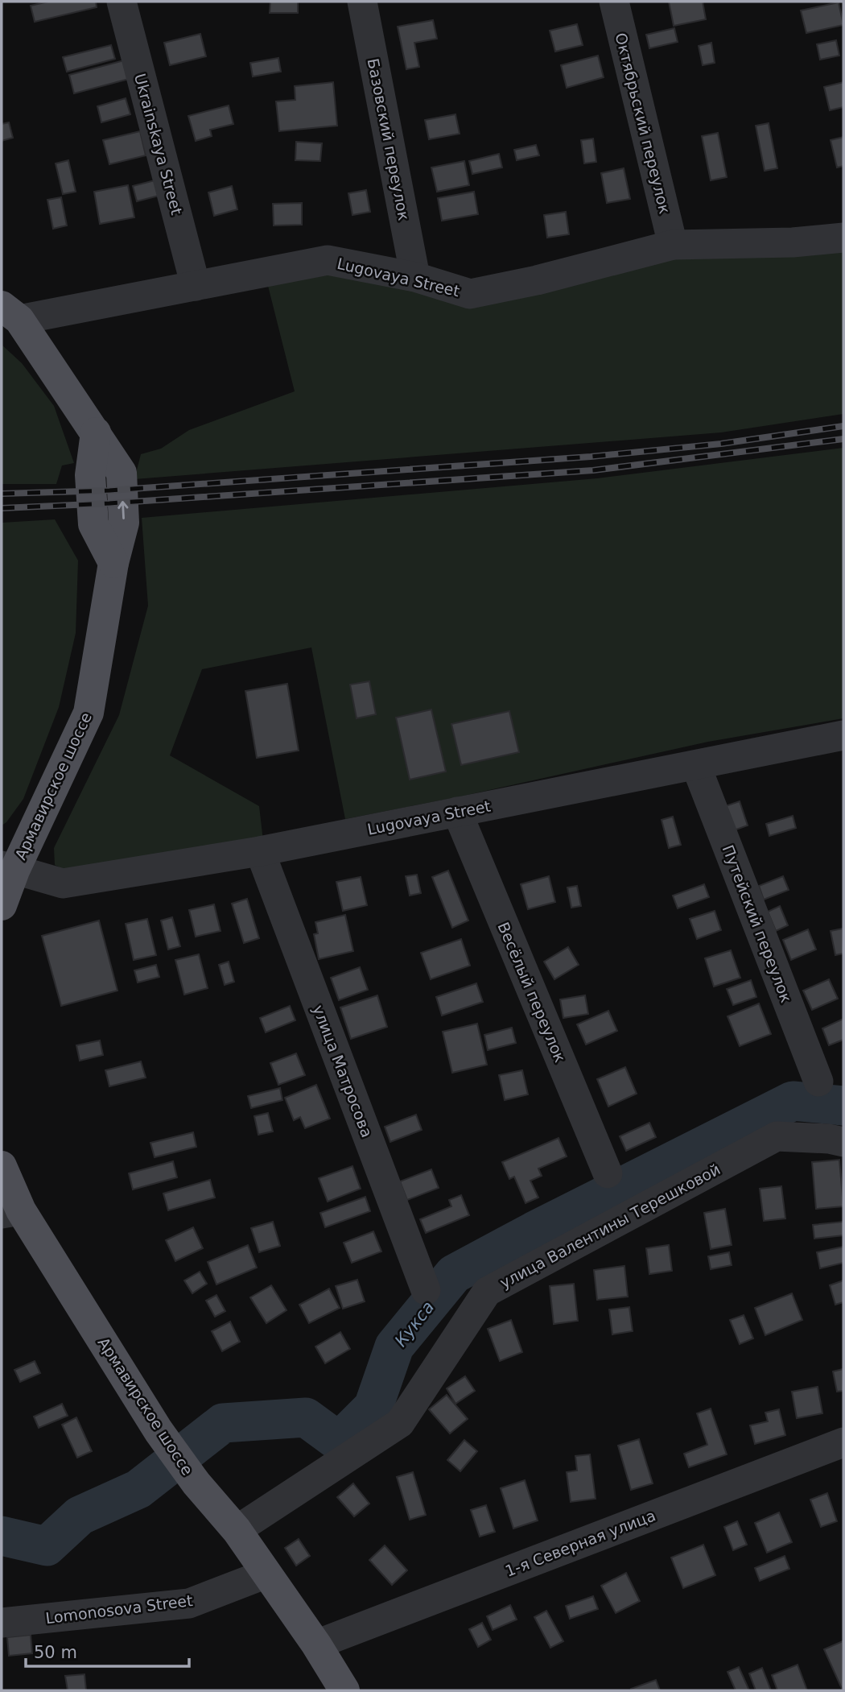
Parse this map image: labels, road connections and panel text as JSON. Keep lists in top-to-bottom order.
{
  "streets": {
    "main road": ["Армавирское шоссе"],
    "street": [
      "Октябрьский переулок",
      "Базовский переулок",
      "Ukrainskaya Street",
      "Lugovaya Street",
      "Путейский переулок",
      "Весёлый переулок",
      "улица Матросова",
      "улица Валентины Терешковой",
      "1-я Северная улица",
      "Lomonosova Street"
    ]
  },
  "crossings": [
    ["Октябрьский переулок", "Lugovaya Street"],
    ["Базовский переулок", "Lugovaya Street"],
    ["Ukrainskaya Street", "Lugovaya Street"],
    ["Lugovaya Street", "Армавирское шоссе"],
    ["Lugovaya Street", "Путейский переулок"],
    ["Lugovaya Street", "Весёлый переулок"],
    ["Lugovaya Street", "улица Матросова"],
    ["Армавирское шоссе", "улица Валентины Терешковой"],
    ["Армавирское шоссе", "1-я Северная улица"],
    ["Армавирское шоссе", "Lomonosova Street"]
  ],
  "water": ["Кукса"],
  "scale_bar": "50 m"
}
